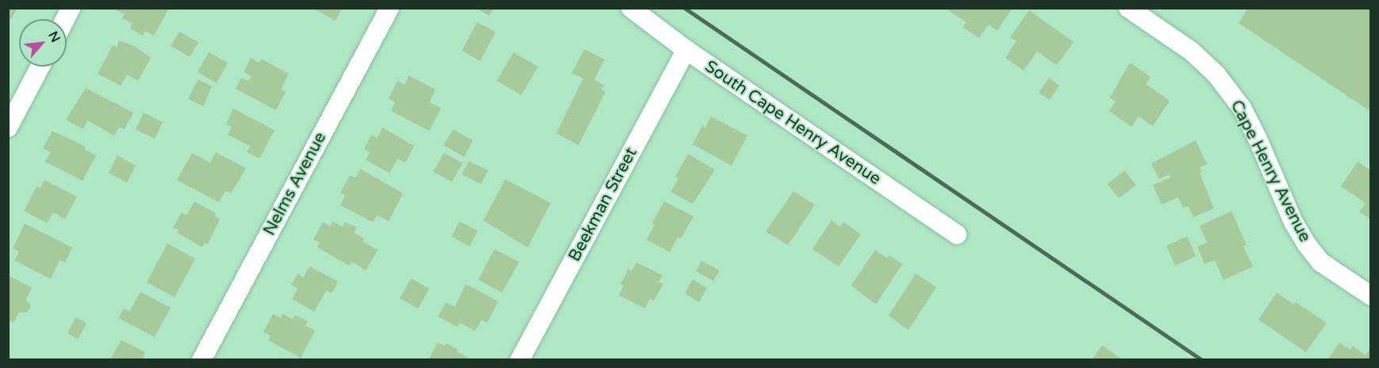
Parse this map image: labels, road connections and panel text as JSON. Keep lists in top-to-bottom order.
{
  "streets": {
    "street": [
      "South Cape Henry Avenue",
      "Cape Henry Avenue",
      "Nelms Avenue",
      "Beekman Street"
    ]
  },
  "crossings": [
    ["South Cape Henry Avenue", "Beekman Street"]
  ],
  "north": "top right"
}
